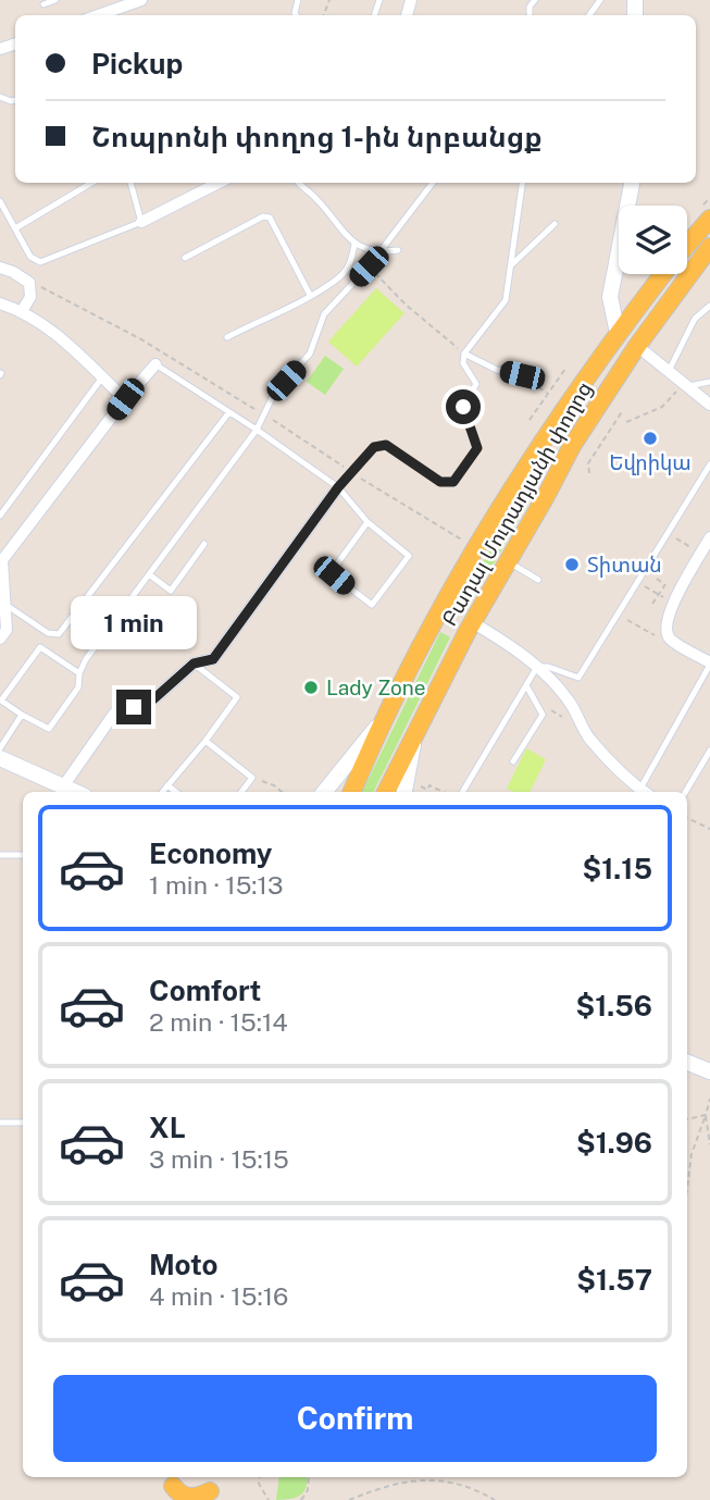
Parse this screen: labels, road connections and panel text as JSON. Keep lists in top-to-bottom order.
{
  "streets": {
    "main road": ["Բադալ Մուրադյանի փողոց"]
  },
  "places": ["Եվրիկա", "Տիտան", "Lady Zone"],
  "page": {
    "banner": ["Pickup", "Շոպրոնի փողոց 1-ին նրբանցք"],
    "bubble": "1 min",
    "list": [
      {
        "name": "Economy",
        "note": "1 min · 15:13",
        "value": "$1.15"
      },
      {
        "name": "Comfort",
        "note": "2 min · 15:14",
        "value": "$1.56"
      },
      {
        "name": "XL",
        "note": "3 min · 15:15",
        "value": "$1.96"
      },
      {
        "name": "Moto",
        "note": "4 min · 15:16",
        "value": "$1.57"
      }
    ],
    "buttons": "Confirm"
  }
}
